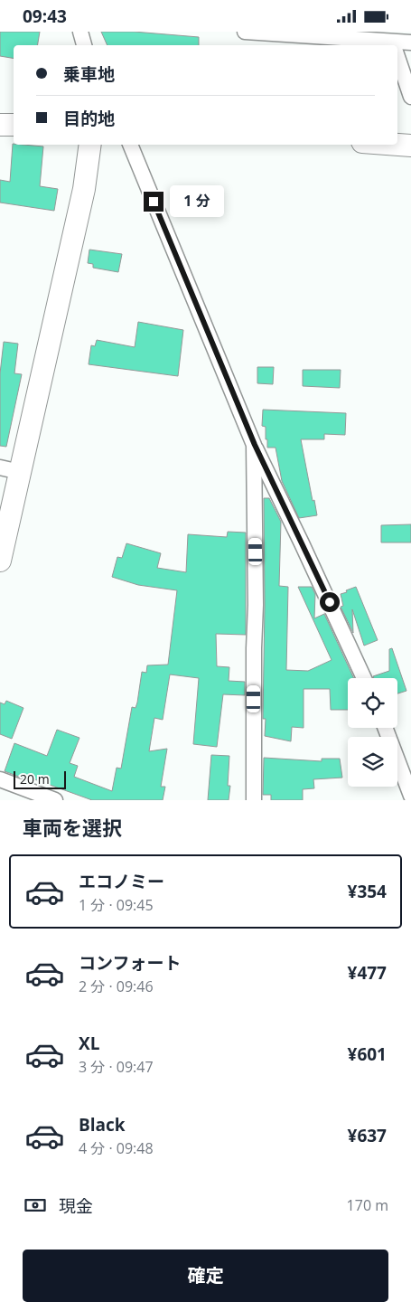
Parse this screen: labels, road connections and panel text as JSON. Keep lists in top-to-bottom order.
{
  "scale_bar": "20 m",
  "page": {
    "status": "09:43",
    "banner": ["乗車地", "目的地"],
    "bubble": "1 分",
    "scale": "20 m",
    "heading": "車両を選択",
    "list": [
      {
        "name": "エコノミー",
        "note": "1 分 · 09:45",
        "value": "¥354"
      },
      {
        "name": "コンフォート",
        "note": "2 分 · 09:46",
        "value": "¥477"
      },
      {
        "name": "XL",
        "note": "3 分 · 09:47",
        "value": "¥601"
      },
      {
        "name": "Black",
        "note": "4 分 · 09:48",
        "value": "¥637"
      }
    ],
    "pay": ["現金", "170 m"],
    "buttons": "確定"
  }
}
